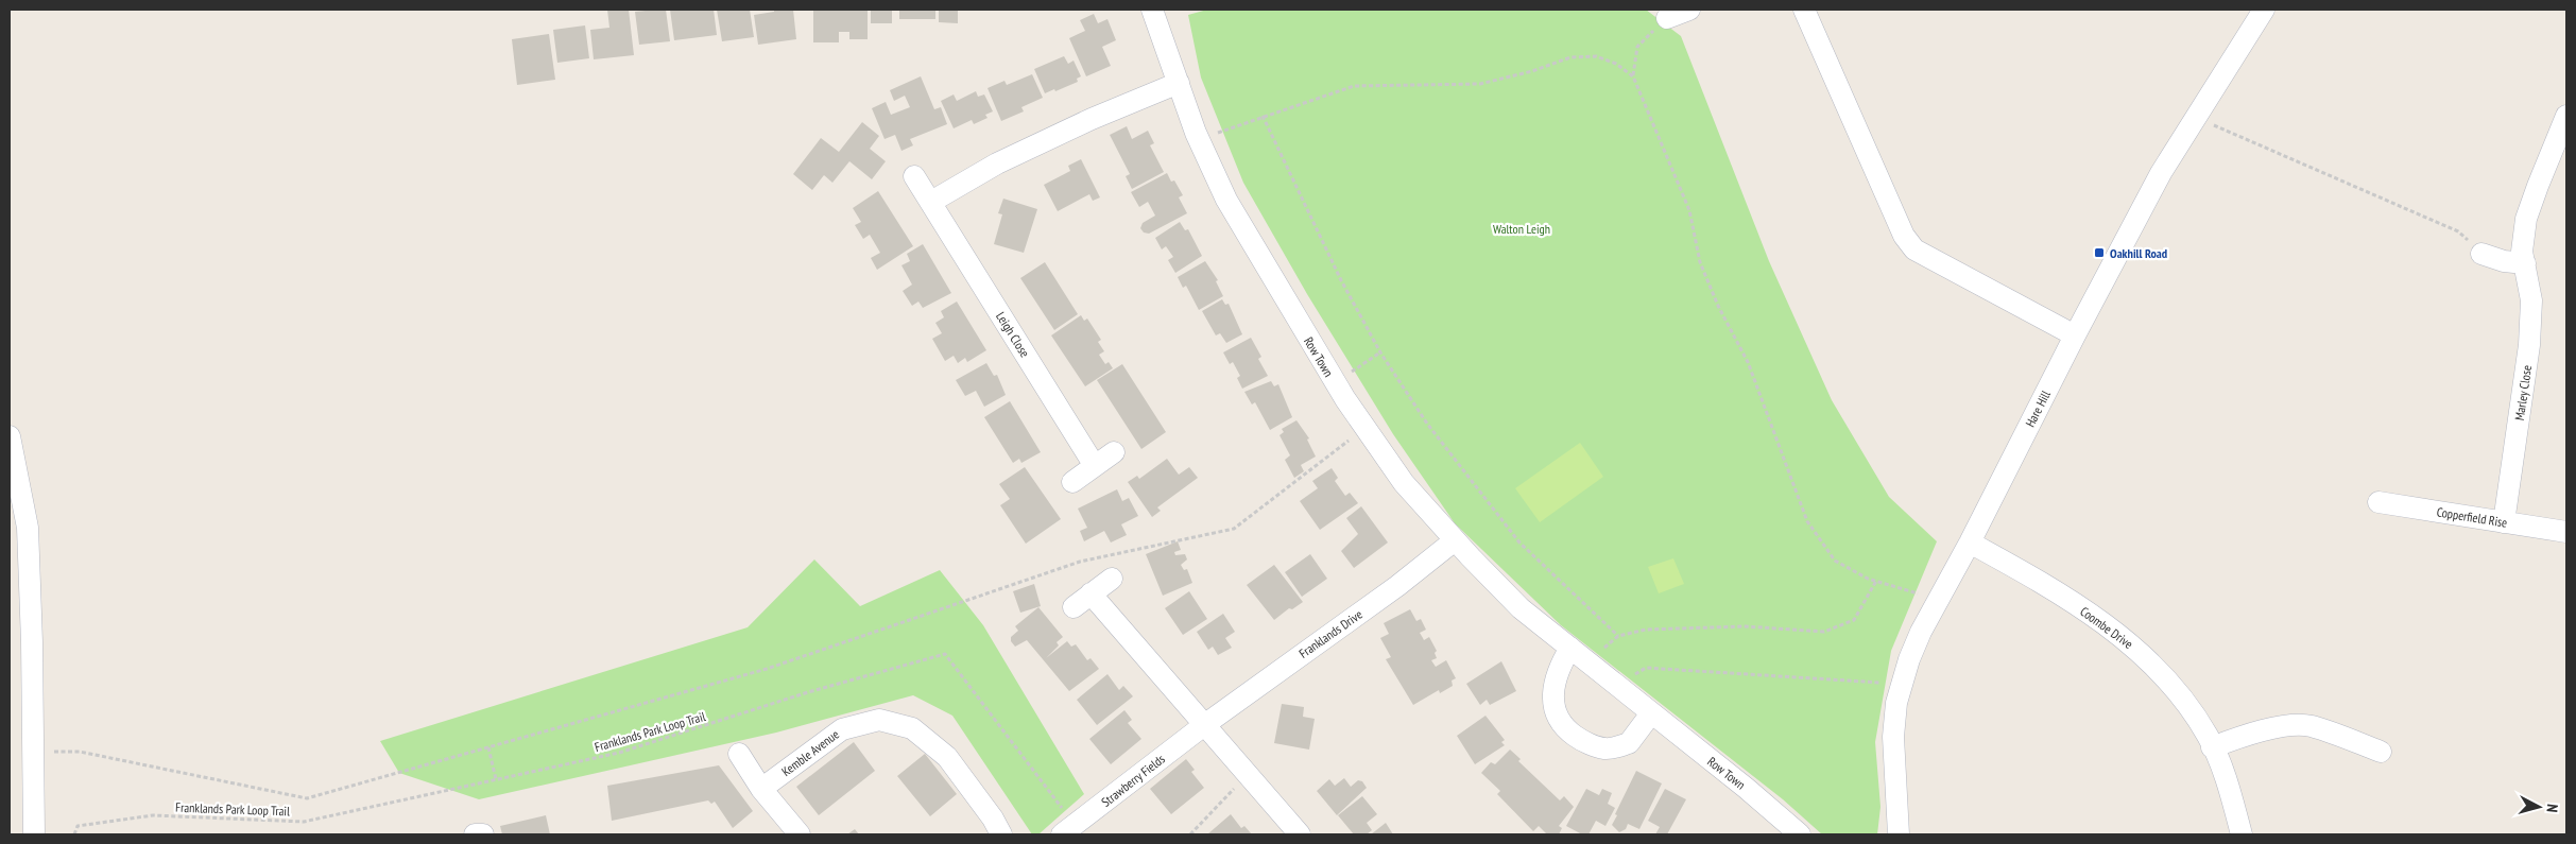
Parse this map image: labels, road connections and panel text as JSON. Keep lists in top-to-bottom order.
{
  "streets": {
    "street": [
      "Leigh Close",
      "Row Town",
      "Marley Close",
      "Hare Hill",
      "Copperfield Rise",
      "Coombe Drive",
      "Franklands Drive",
      "Kemble Avenue",
      "Strawberry Fields"
    ],
    "path": ["Franklands Park Loop Trail"]
  },
  "crossings": [
    ["Row Town", "Franklands Drive"],
    ["Marley Close", "Copperfield Rise"],
    ["Hare Hill", "Coombe Drive"],
    ["Franklands Drive", "Strawberry Fields"],
    ["Franklands Park Loop Trail", "Strawberry Fields"]
  ],
  "parks": ["Walton Leigh"],
  "places": {
    "transit": ["Oakhill Road"]
  },
  "north": "right"
}
